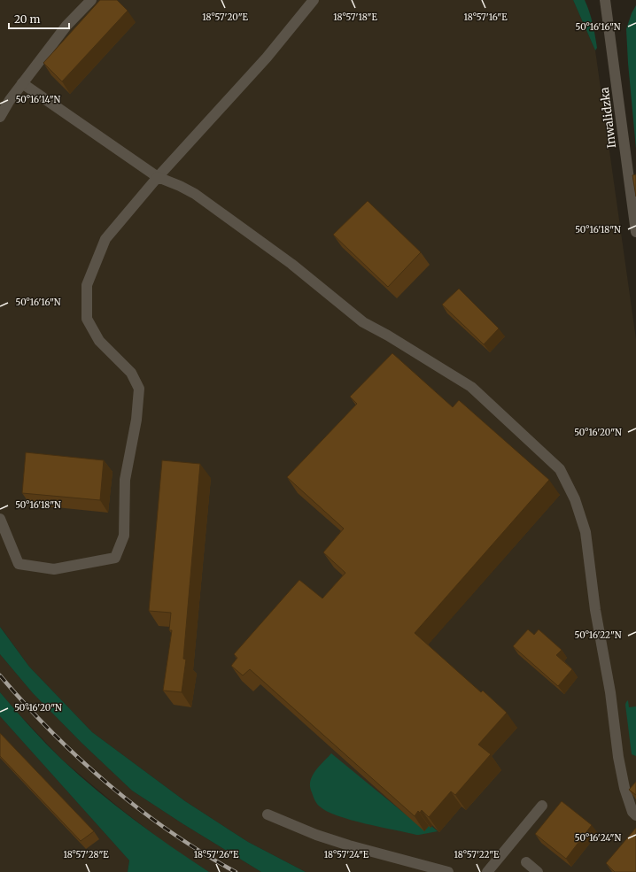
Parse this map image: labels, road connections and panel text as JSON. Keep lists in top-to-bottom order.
{
  "streets": {
    "street": ["Inwalidzka"]
  },
  "scale_bar": "20 m",
  "coordinates": [
    "18°57'20\"E",
    "18°57'18\"E",
    "18°57'16\"E",
    "50°16'16\"N",
    "50°16'14\"N",
    "50°16'18\"N",
    "50°16'20\"N",
    "50°16'22\"N",
    "50°16'24\"N",
    "18°57'28\"E",
    "18°57'26\"E",
    "18°57'24\"E",
    "18°57'22\"E"
  ]
}
